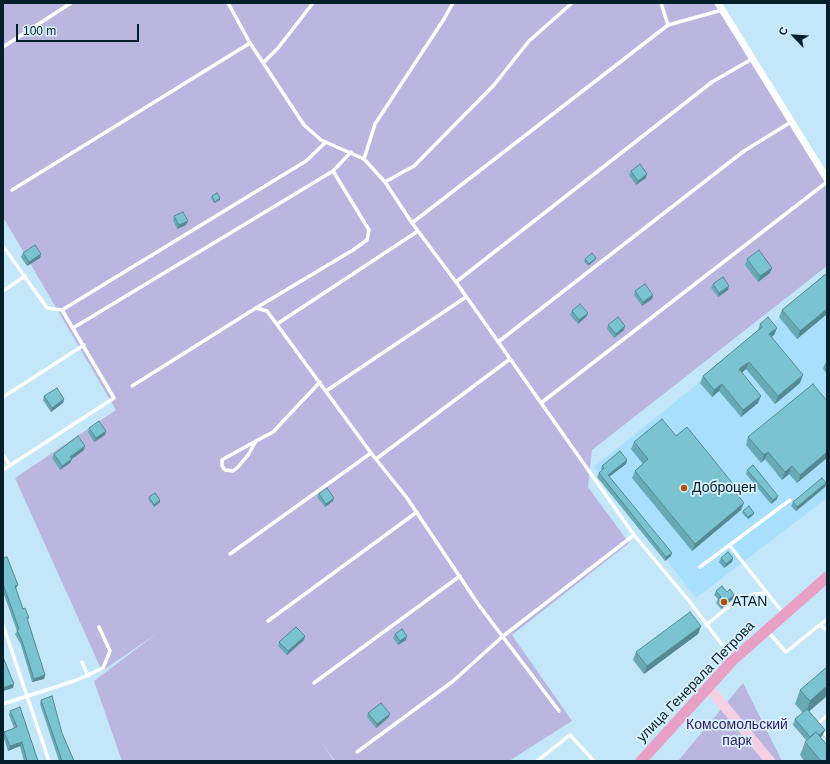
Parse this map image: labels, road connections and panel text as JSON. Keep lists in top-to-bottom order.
{
  "streets": {
    "main road": ["улица Генерала Петрова"]
  },
  "parks": ["Комсомольский парк"],
  "places": ["Доброцен", "ATAN"],
  "scale_bar": "100 m",
  "north": "top left"
}
